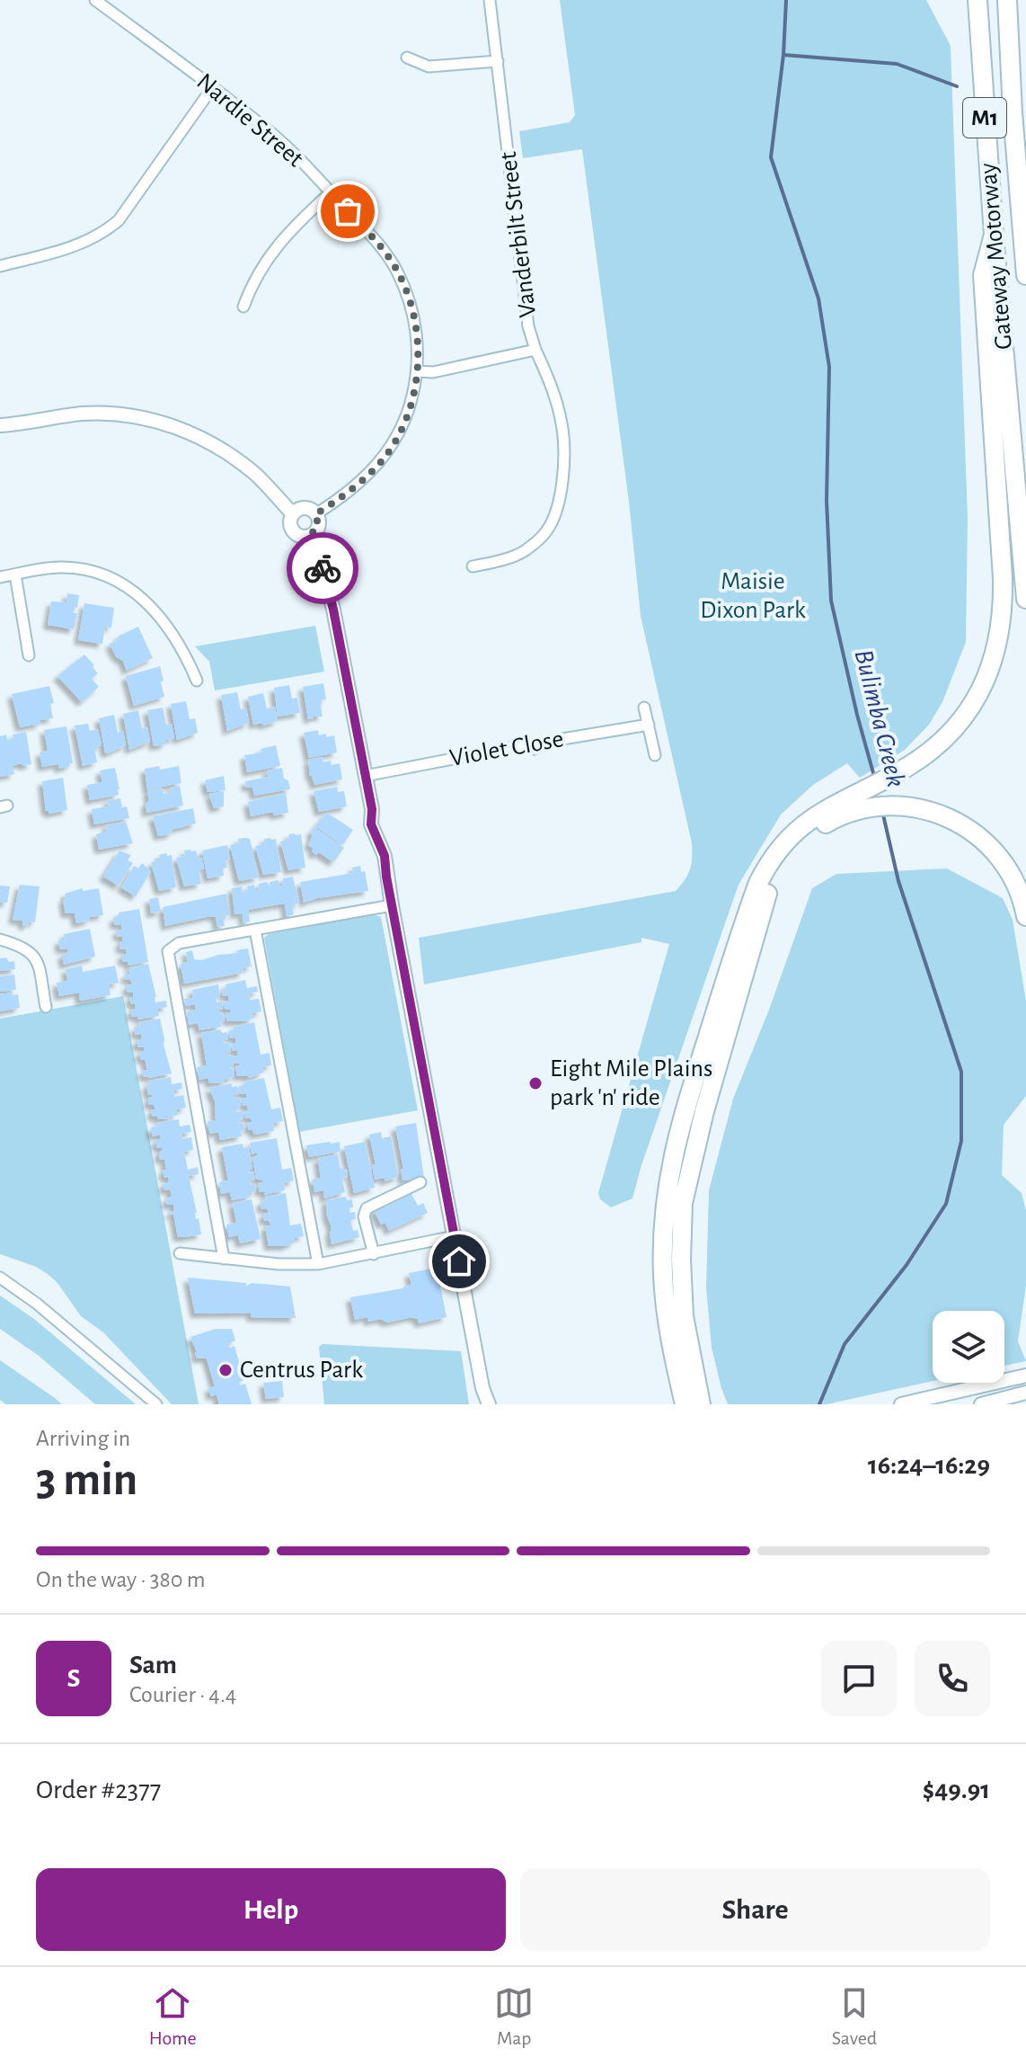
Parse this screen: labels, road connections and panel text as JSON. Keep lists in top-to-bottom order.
{
  "streets": {
    "highway": ["M1", "Gateway Motorway"],
    "street": ["Nardie Street", "Vanderbilt Street", "Violet Close"]
  },
  "crossings": [
    ["Nardie Street", "Vanderbilt Street"]
  ],
  "water": ["Bulimba Creek"],
  "parks": ["Maisie Dixon Park"],
  "places": ["Eight Mile Plains park 'n' ride", "Centrus Park"],
  "page": {
    "heading": ["3 min", "Arriving in", "16:24–16:29"],
    "panel": [
      "Sam",
      "Courier · 4.4",
      "Order #2377",
      "$49.91"
    ],
    "bar": "On the way · 380 m",
    "round": "S",
    "buttons": ["Help", "Share"],
    "tabs": ["Home", "Map", "Saved"]
  }
}
